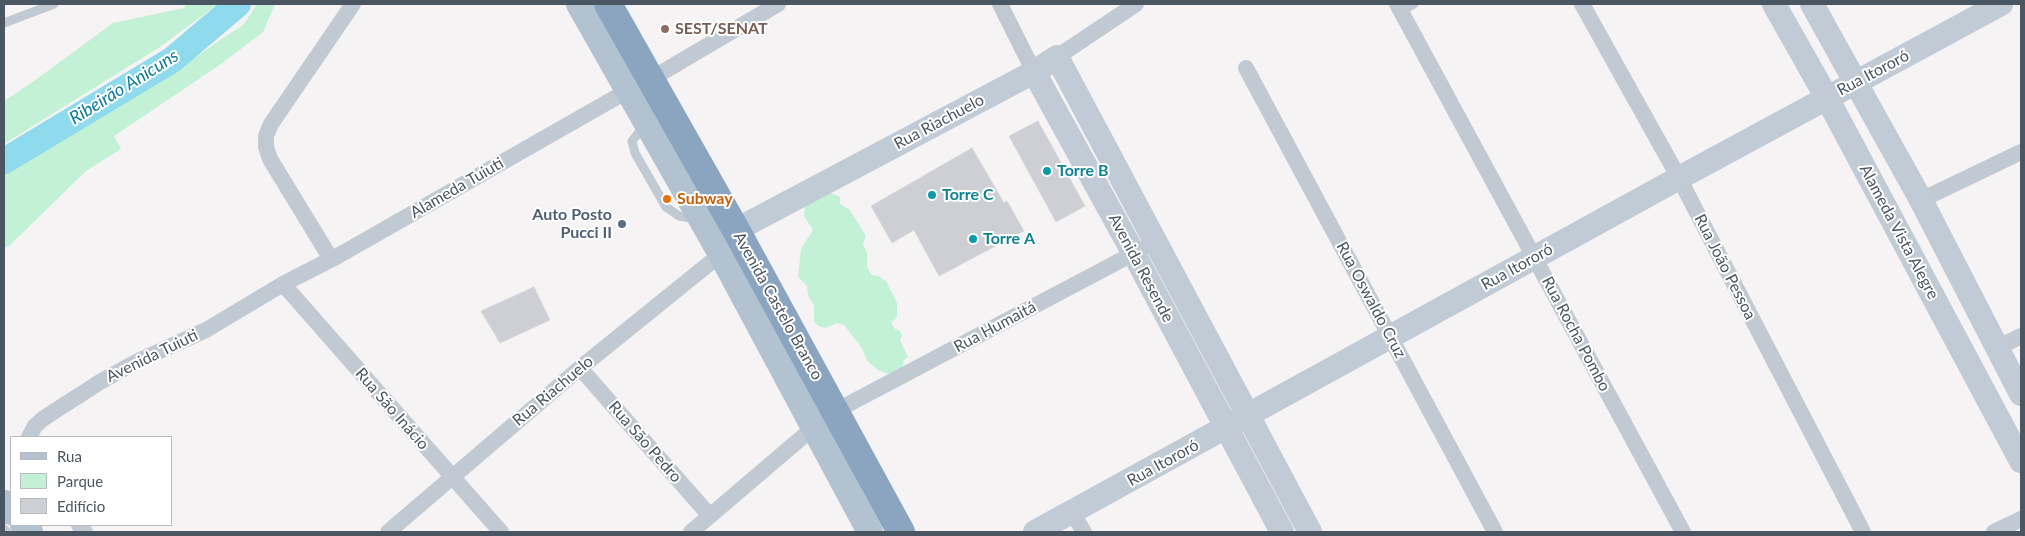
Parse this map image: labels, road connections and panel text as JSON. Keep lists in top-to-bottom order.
{
  "streets": {
    "highway": ["Avenida Castelo Branco"],
    "street": [
      "Rua Itororó",
      "Rua Riachuelo",
      "Alameda Tuiuti",
      "Alameda Vista Alegre",
      "Rua João Pessoa",
      "Avenida Resende",
      "Rua Oswaldo Cruz",
      "Rua Humaitá",
      "Rua Rocha Pombo",
      "Avenida Tuiuti",
      "Rua São Inácio",
      "Rua São Pedro"
    ]
  },
  "crossings": [
    ["Rua Itororó", "Alameda Vista Alegre"],
    ["Rua Itororó", "Rua João Pessoa"],
    ["Rua Itororó", "Avenida Resende"],
    ["Rua Itororó", "Rua Oswaldo Cruz"],
    ["Rua Itororó", "Rua Rocha Pombo"],
    ["Rua Riachuelo", "Avenida Resende"],
    ["Rua Riachuelo", "Avenida Castelo Branco"],
    ["Rua Riachuelo", "Rua São Inácio"],
    ["Rua Riachuelo", "Rua São Pedro"],
    ["Alameda Tuiuti", "Avenida Castelo Branco"],
    ["Alameda Tuiuti", "Avenida Tuiuti"],
    ["Alameda Tuiuti", "Rua São Inácio"],
    ["Avenida Resende", "Rua Humaitá"],
    ["Avenida Castelo Branco", "Rua Humaitá"],
    ["Avenida Tuiuti", "Rua São Inácio"]
  ],
  "water": ["Ribeirão Anicuns"],
  "places": [
    "SEST/SENAT",
    "Torre B",
    "Torre C",
    "Subway",
    "Auto Posto Pucci II",
    "Torre A"
  ],
  "legend": ["Rua", "Parque", "Edifício"]
}
